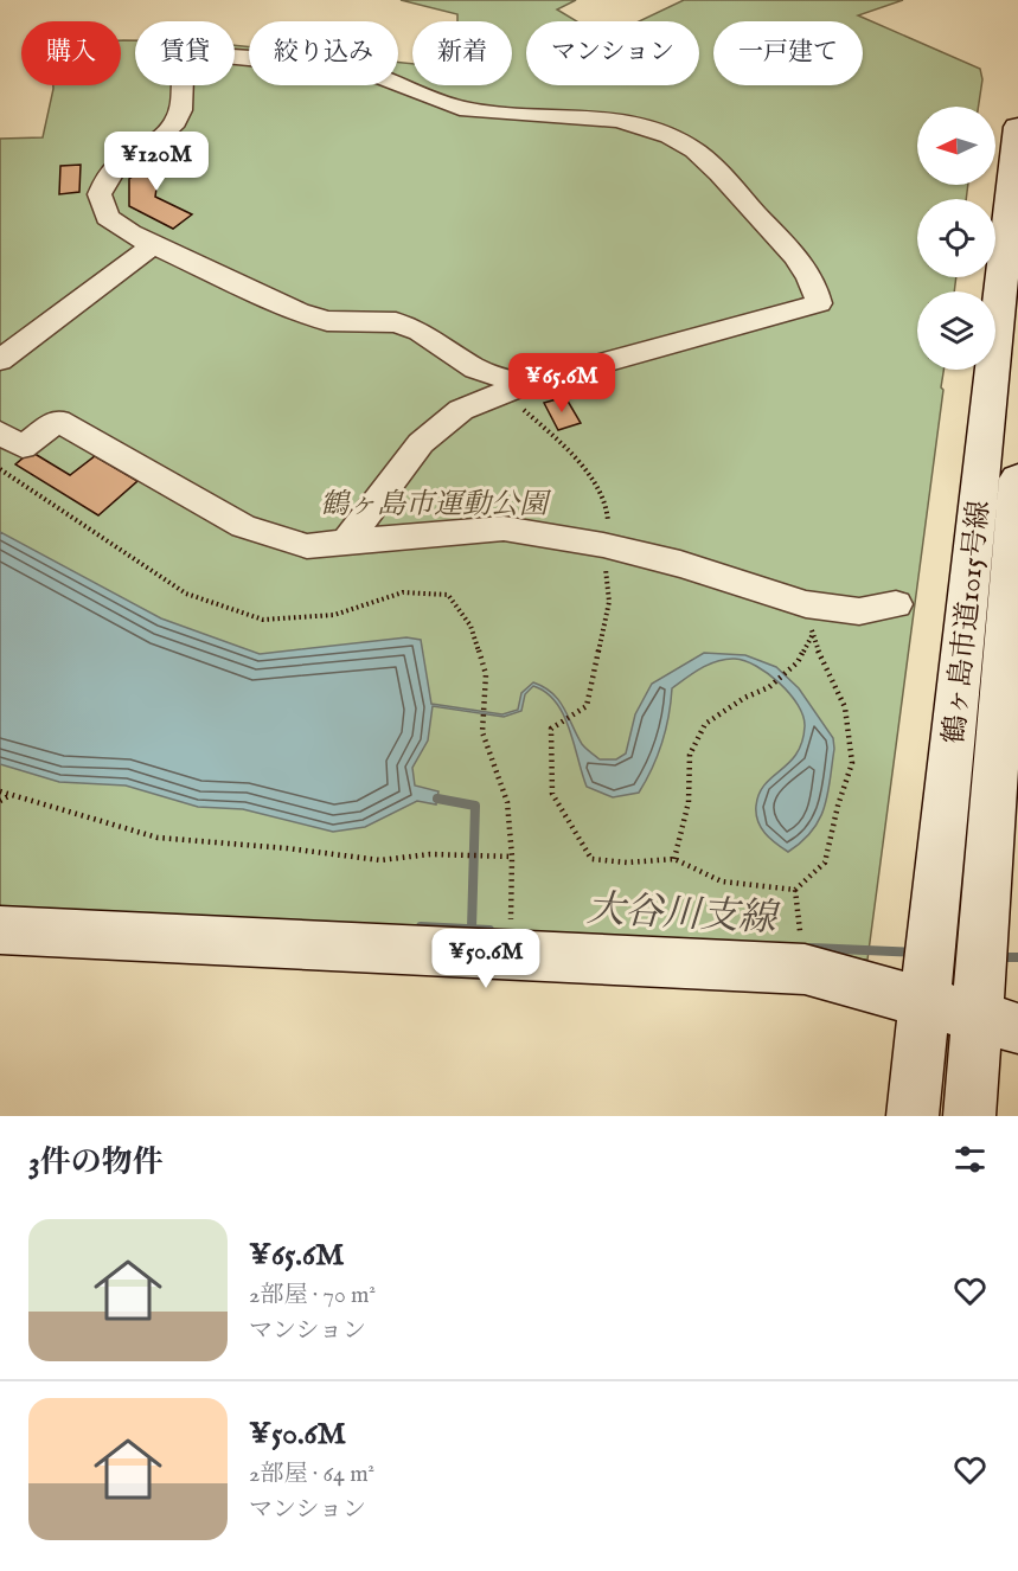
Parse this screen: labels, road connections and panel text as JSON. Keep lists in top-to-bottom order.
{
  "streets": {
    "street": ["鶴ヶ島市道1015号線"]
  },
  "water": ["大谷川支線"],
  "parks": ["鶴ヶ島市運動公園"],
  "north": "left",
  "page": {
    "chip": [
      "購入",
      "賃貸",
      "絞り込み",
      "新着",
      "マンション",
      "一戸建て"
    ],
    "price": ["¥120M", "¥65.6M", "¥50.6M"],
    "heading": "3件の物件",
    "list": [
      {
        "name": "¥65.6M",
        "note": "2部屋 · 70 m² · マンション"
      },
      {
        "name": "¥50.6M",
        "note": "2部屋 · 64 m² · マンション"
      }
    ]
  }
}
